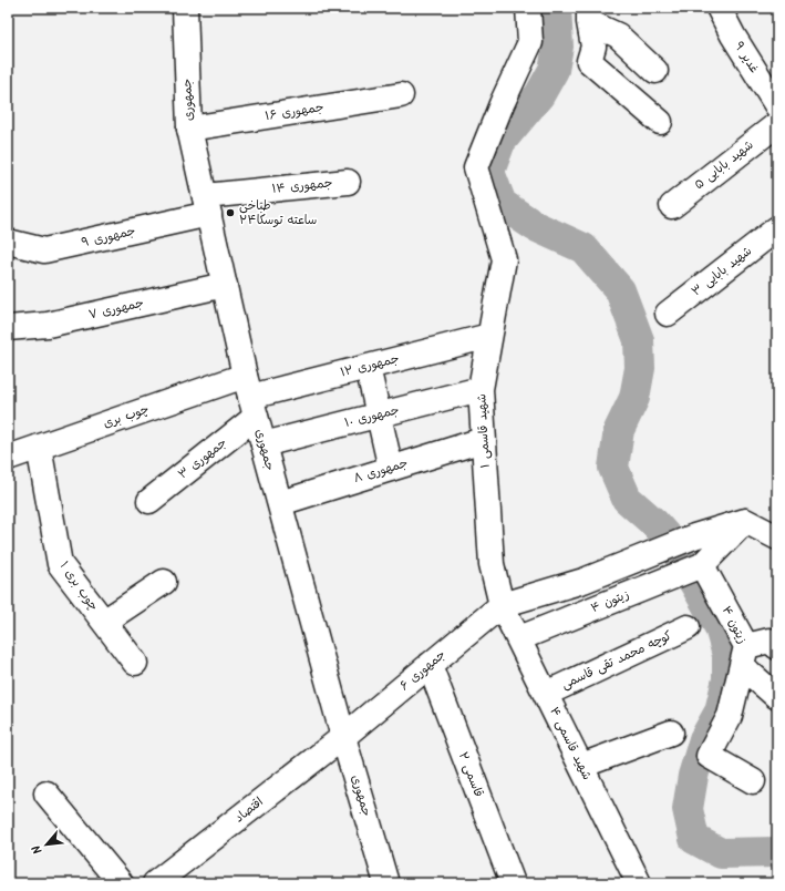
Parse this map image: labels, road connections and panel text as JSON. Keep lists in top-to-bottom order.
{
  "streets": {
    "street": [
      "غدیر ۹",
      "جمهوری",
      "۱۶ جمهوری",
      "۵ شهید بابایی",
      "۱۴ جمهوری",
      "۹ جمهوری",
      "۳ شهید بابایی",
      "۷ جمهوری",
      "۱۲ جمهوری",
      "چوب بری",
      "۱۰ جمهوری",
      "۱ شهید قاسمی",
      "۳ جمهوری",
      "۸ جمهوری",
      "۱ چوب بری",
      "زیتون ۴",
      "۴ زیتون",
      "کوچه محمد تقی قاسمی",
      "جمهوری ۶",
      "۴ شهید قاسمی",
      "قاسمی ۲",
      "اقتصاد"
    ]
  },
  "crossings": [
    ["جمهوری", "۱۶ جمهوری"],
    ["جمهوری", "۱۴ جمهوری"],
    ["جمهوری", "۹ جمهوری"],
    ["جمهوری", "۷ جمهوری"],
    ["جمهوری", "۱۲ جمهوری"],
    ["جمهوری", "چوب بری"],
    ["جمهوری", "۱۰ جمهوری"],
    ["جمهوری", "۳ جمهوری"],
    ["جمهوری", "۸ جمهوری"],
    ["جمهوری", "جمهوری ۶"],
    ["جمهوری", "اقتصاد"],
    ["۱۴ جمهوری", "۹ جمهوری"],
    ["۱۲ جمهوری", "چوب بری"],
    ["۱۲ جمهوری", "۱ شهید قاسمی"],
    ["۱۲ جمهوری", "۳ جمهوری"],
    ["چوب بری", "۳ جمهوری"],
    ["چوب بری", "۱ چوب بری"],
    ["۱۰ جمهوری", "۱ شهید قاسمی"],
    ["۱ شهید قاسمی", "۸ جمهوری"],
    ["۱ شهید قاسمی", "جمهوری ۶"],
    ["۱ شهید قاسمی", "۴ شهید قاسمی"],
    ["زیتون ۴", "۴ زیتون"],
    ["زیتون ۴", "۴ شهید قاسمی"],
    ["کوچه محمد تقی قاسمی", "۴ شهید قاسمی"],
    ["جمهوری ۶", "۴ شهید قاسمی"],
    ["جمهوری ۶", "قاسمی ۲"],
    ["جمهوری ۶", "اقتصاد"]
  ],
  "places": ["طباخی ۲۴ساعته توسکا"],
  "north": "bottom left"
}
